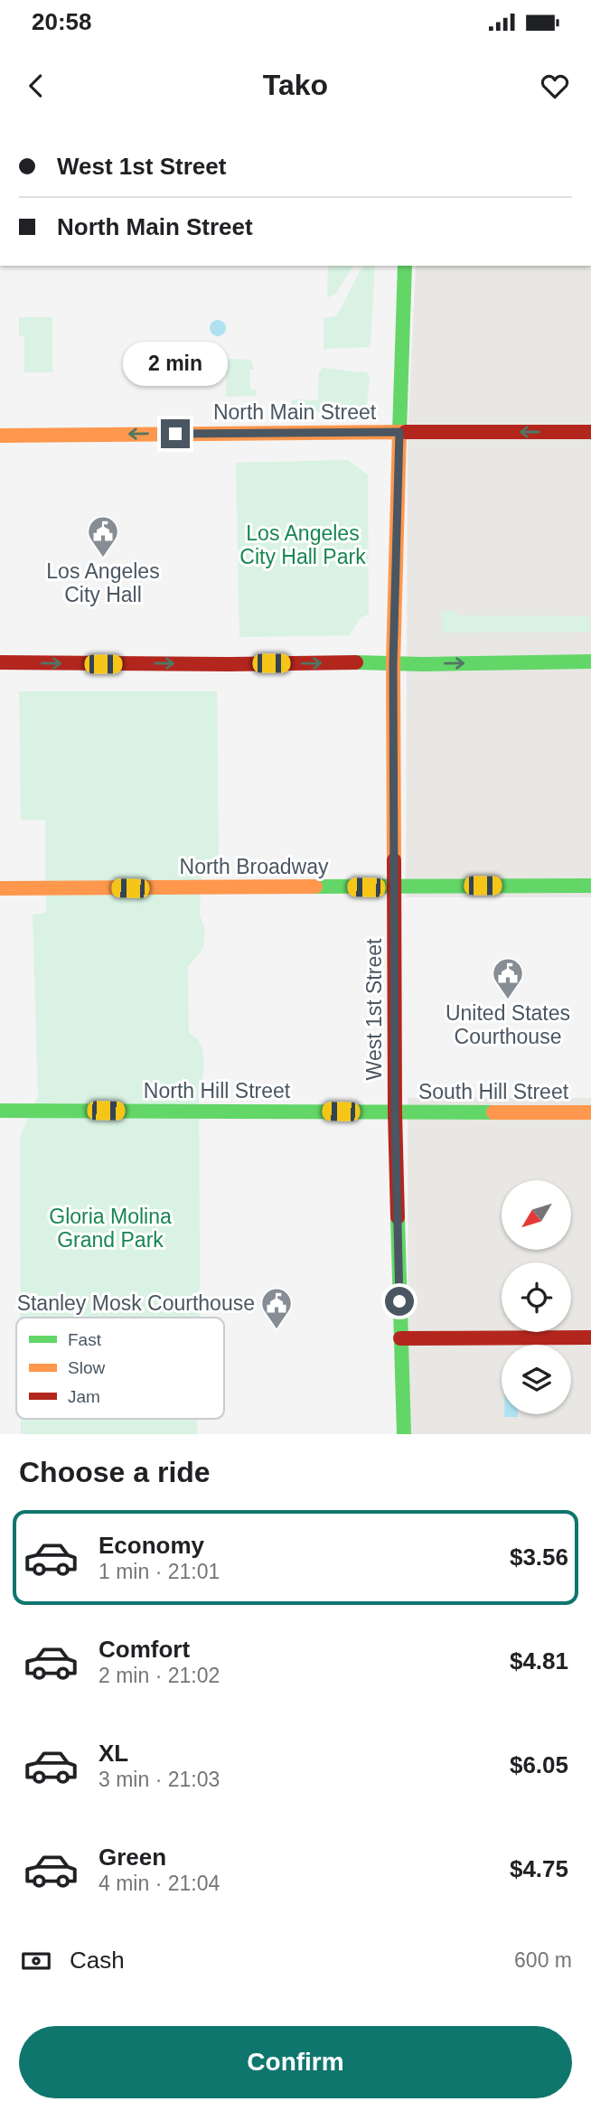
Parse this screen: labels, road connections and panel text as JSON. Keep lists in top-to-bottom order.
{
  "streets": {
    "main road": [
      "North Main Street",
      "North Broadway",
      "West 1st Street",
      "North Hill Street",
      "South Hill Street"
    ]
  },
  "crossings": [
    ["North Main Street", "West 1st Street"],
    ["North Broadway", "West 1st Street"],
    ["West 1st Street", "North Hill Street"],
    ["West 1st Street", "South Hill Street"],
    ["North Hill Street", "South Hill Street"]
  ],
  "one_way": ["North Main Street"],
  "parks": ["Los Angeles City Hall Park", "Gloria Molina Grand Park"],
  "places": {
    "public building": ["Los Angeles City Hall", "United States Courthouse", "Stanley Mosk Courthouse"]
  },
  "legend": ["Fast", "Slow", "Jam"],
  "north": "bottom left",
  "page": {
    "status": "20:58",
    "header": "Tako",
    "banner": ["West 1st Street", "North Main Street"],
    "bubble": "2 min",
    "heading": "Choose a ride",
    "list": [
      {
        "name": "Economy",
        "note": "1 min · 21:01",
        "value": "$3.56"
      },
      {
        "name": "Comfort",
        "note": "2 min · 21:02",
        "value": "$4.81"
      },
      {
        "name": "XL",
        "note": "3 min · 21:03",
        "value": "$6.05"
      },
      {
        "name": "Green",
        "note": "4 min · 21:04",
        "value": "$4.75"
      }
    ],
    "pay": ["Cash", "600 m"],
    "buttons": "Confirm"
  }
}
